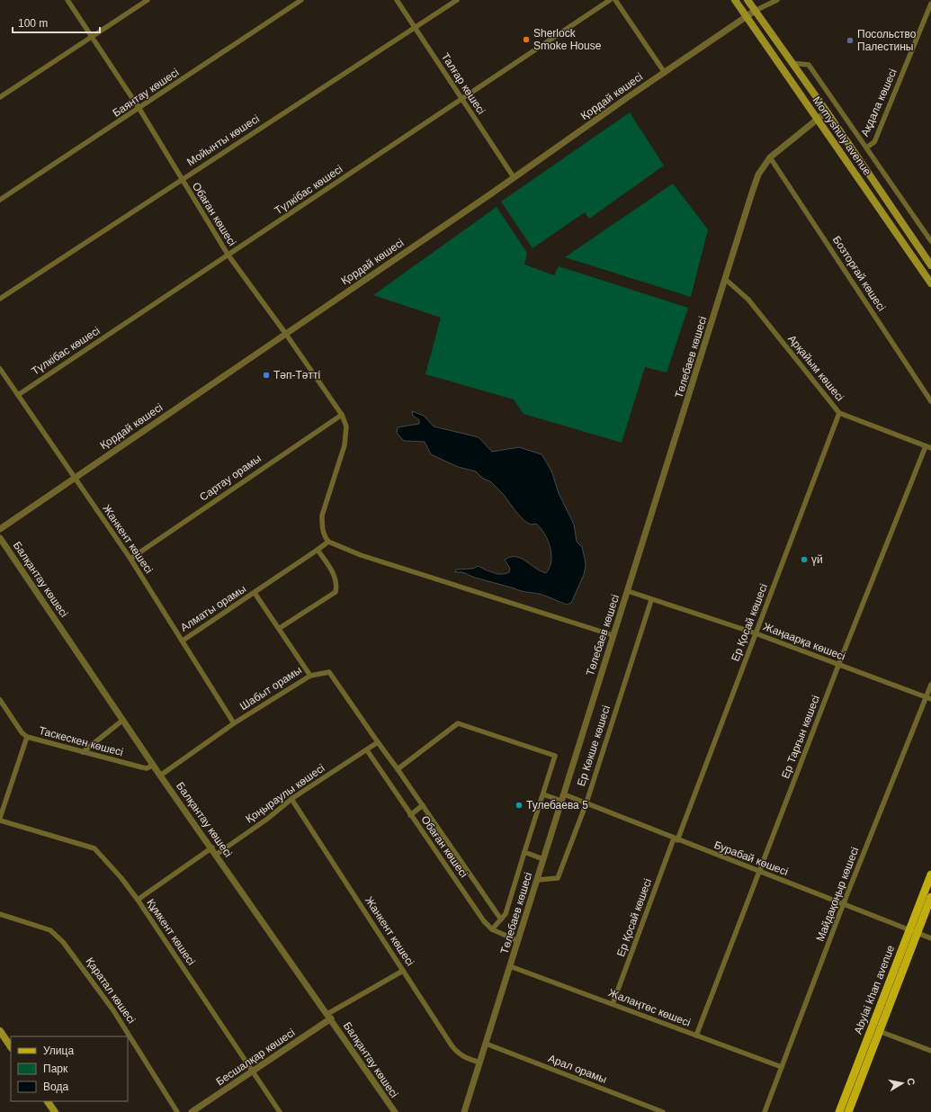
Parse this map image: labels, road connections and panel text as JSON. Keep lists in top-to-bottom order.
{
  "streets": {
    "main road": ["Momyshuly avenue", "Abylai khan avenue"],
    "street": [
      "Талғар көшесі",
      "Баянтау көшесі",
      "Қордай көшесі",
      "Ақдала көшесі",
      "Мойынты көшесі",
      "Түлкібас көшесі",
      "Обаған көшесі",
      "Бозторғай көшесі",
      "Төлебаев көшесі",
      "Арқайым көшесі",
      "Сартау орамы",
      "Жанкент көшесі",
      "Балқантау көшесі",
      "Алматы орамы",
      "Ер Қосай көшесі",
      "Жаңаарқа көшесі",
      "Шабыт орамы",
      "Ер Тарғын көшесі",
      "Таскескен көшесі",
      "Ер Көкше көшесі",
      "Қоңыраулы көшесі",
      "Бурабай көшесі",
      "Майдақоңыр көшесі",
      "Құмкент көшесі",
      "Қаратал көшесі",
      "Жалаңтөс көшесі",
      "Бесшалқар көшесі",
      "Арал орамы"
    ]
  },
  "crossings": [
    ["Талғар көшесі", "Қордай көшесі"],
    ["Талғар көшесі", "Мойынты көшесі"],
    ["Талғар көшесі", "Түлкібас көшесі"],
    ["Баянтау көшесі", "Обаған көшесі"],
    ["Қордай көшесі", "Momyshuly avenue"],
    ["Қордай көшесі", "Обаған көшесі"],
    ["Қордай көшесі", "Жанкент көшесі"],
    ["Мойынты көшесі", "Обаған көшесі"],
    ["Түлкібас көшесі", "Обаған көшесі"],
    ["Түлкібас көшесі", "Жанкент көшесі"],
    ["Обаған көшесі", "Төлебаев көшесі"],
    ["Обаған көшесі", "Сартау орамы"],
    ["Обаған көшесі", "Қоңыраулы көшесі"],
    ["Бозторғай көшесі", "Төлебаев көшесі"],
    ["Төлебаев көшесі", "Арқайым көшесі"],
    ["Төлебаев көшесі", "Жанкент көшесі"],
    ["Төлебаев көшесі", "Жаңаарқа көшесі"],
    ["Төлебаев көшесі", "Ер Көкше көшесі"],
    ["Төлебаев көшесі", "Бурабай көшесі"],
    ["Төлебаев көшесі", "Жалаңтөс көшесі"],
    ["Төлебаев көшесі", "Арал орамы"],
    ["Арқайым көшесі", "Ер Қосай көшесі"],
    ["Арқайым көшесі", "Ер Тарғын көшесі"],
    ["Сартау орамы", "Жанкент көшесі"],
    ["Жанкент көшесі", "Алматы орамы"],
    ["Жанкент көшесі", "Шабыт орамы"],
    ["Жанкент көшесі", "Қоңыраулы көшесі"],
    ["Балқантау көшесі", "Шабыт орамы"],
    ["Балқантау көшесі", "Таскескен көшесі"],
    ["Балқантау көшесі", "Қоңыраулы көшесі"],
    ["Балқантау көшесі", "Бесшалқар көшесі"],
    ["Алматы орамы", "Шабыт орамы"],
    ["Ер Қосай көшесі", "Жаңаарқа көшесі"],
    ["Ер Қосай көшесі", "Бурабай көшесі"],
    ["Ер Қосай көшесі", "Жалаңтөс көшесі"],
    ["Жаңаарқа көшесі", "Ер Тарғын көшесі"],
    ["Жаңаарқа көшесі", "Ер Көкше көшесі"],
    ["Жаңаарқа көшесі", "Майдақоңыр көшесі"],
    ["Ер Тарғын көшесі", "Бурабай көшесі"],
    ["Ер Тарғын көшесі", "Жалаңтөс көшесі"],
    ["Ер Көкше көшесі", "Бурабай көшесі"],
    ["Бурабай көшесі", "Майдақоңыр көшесі"],
    ["Бурабай көшесі", "Abylai khan avenue"],
    ["Майдақоңыр көшесі", "Жалаңтөс көшесі"],
    ["Құмкент көшесі", "Бесшалқар көшесі"]
  ],
  "places": [
    "Sherlock Smoke House",
    "Посольство Палестины",
    "Тәп-Тәтті",
    "үй",
    "Тулебаева 5"
  ],
  "legend": ["Улица", "Парк", "Вода"],
  "scale_bar": "100 m",
  "north": "right"
}
